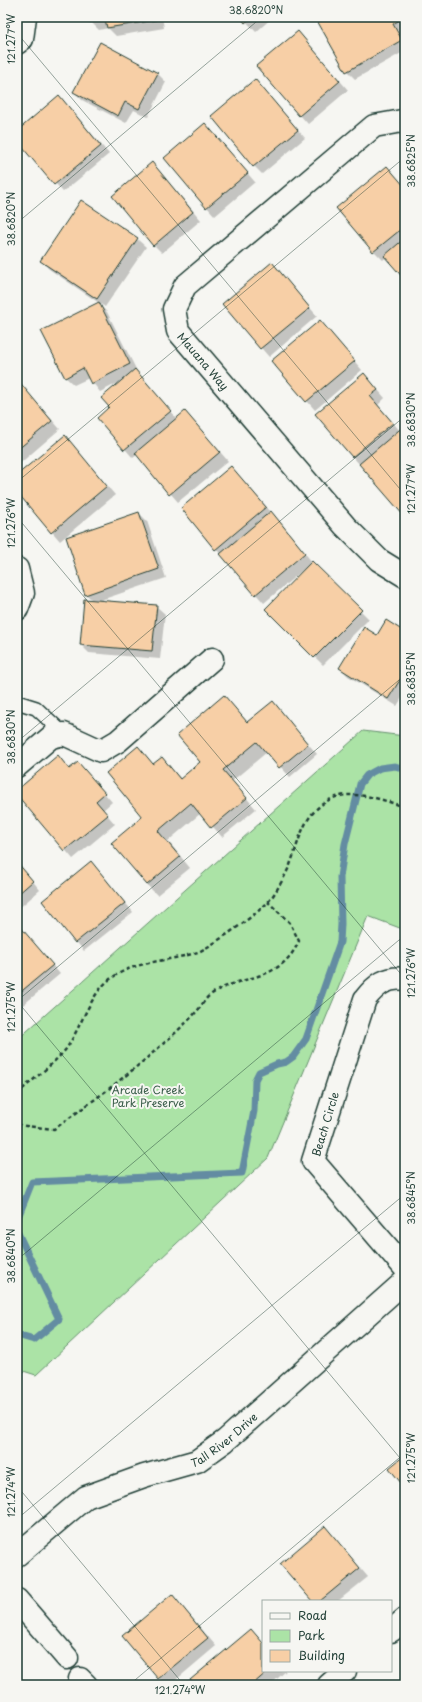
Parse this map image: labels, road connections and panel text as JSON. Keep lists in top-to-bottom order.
{
  "streets": {
    "street": ["Mauana Way", "Beach Circle", "Tall River Drive"]
  },
  "parks": ["Arcade Creek Park Preserve"],
  "legend": ["Road", "Park", "Building"],
  "coordinates": [
    "38.6820°N",
    "121.277°W",
    "38.6825°N",
    "38.6830°N",
    "121.276°W",
    "38.6835°N",
    "121.275°W",
    "38.6845°N",
    "38.6840°N",
    "121.274°W"
  ]
}
